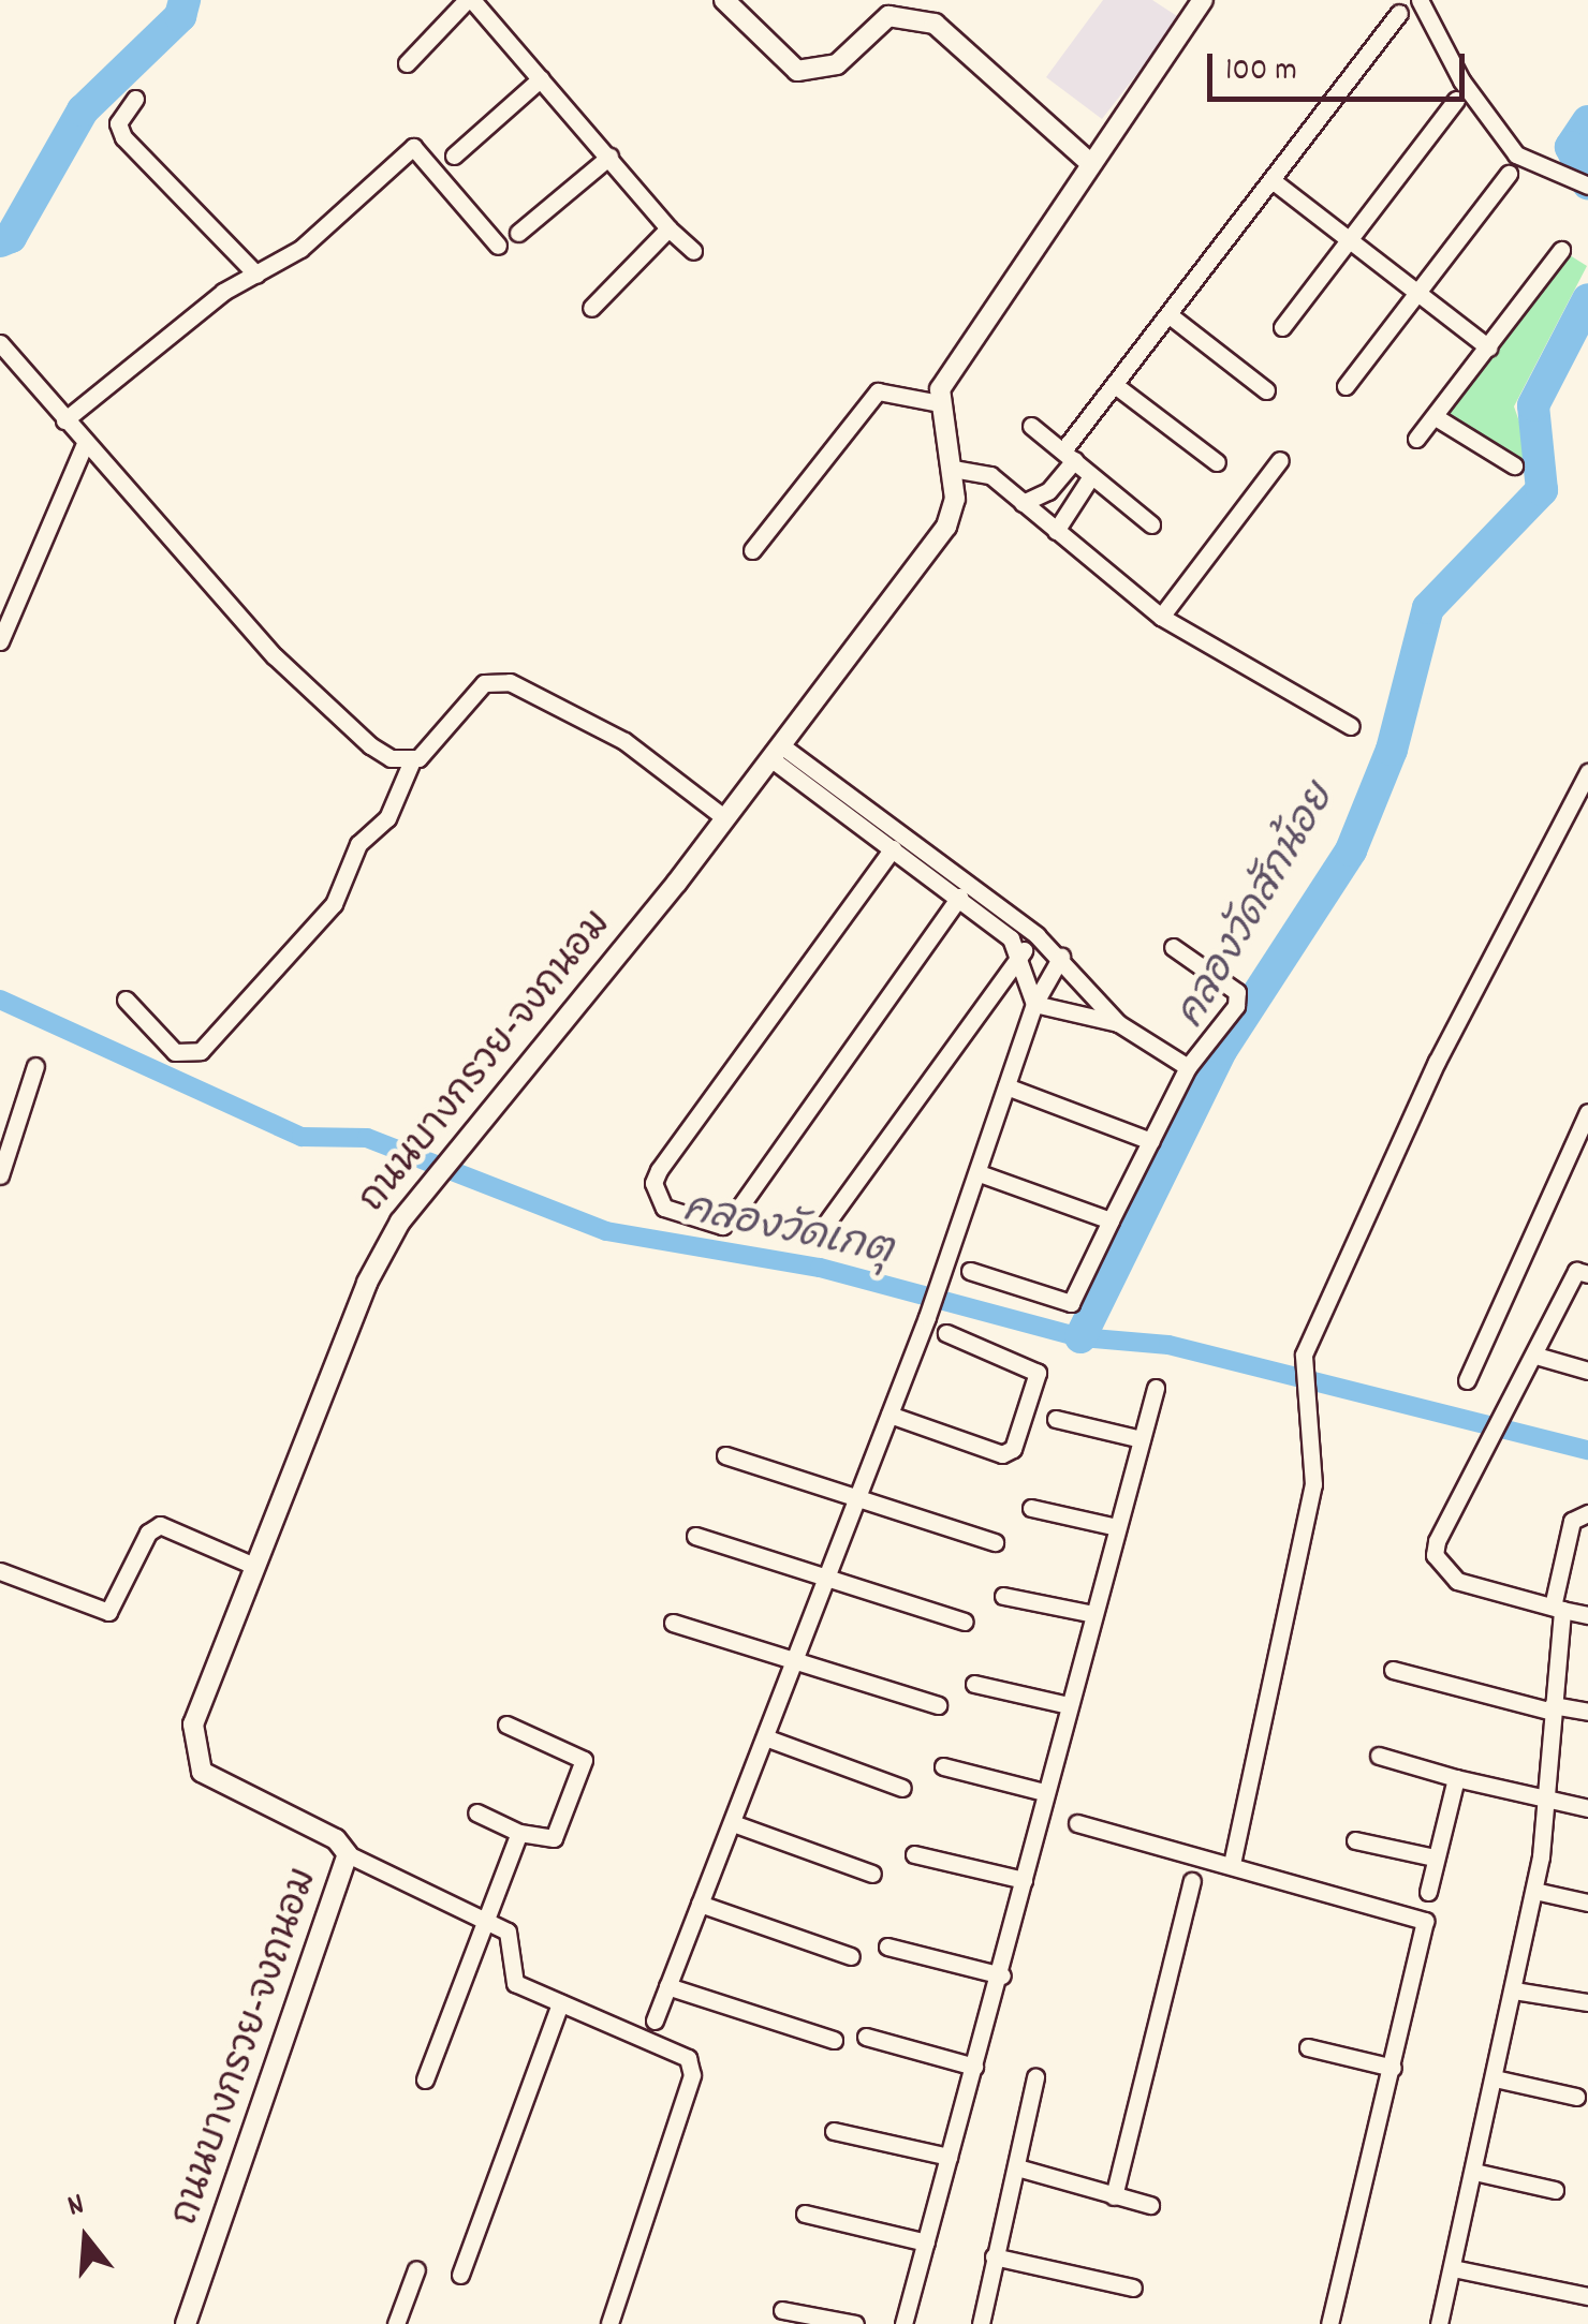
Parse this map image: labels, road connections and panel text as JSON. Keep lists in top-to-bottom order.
{
  "streets": {
    "street": ["ถนนบางกรวย-จงถนอม"]
  },
  "water": ["คลองวัดสักน้อย", "คลองวัดเกตุ"],
  "scale_bar": "100 m",
  "north": "top"
}
